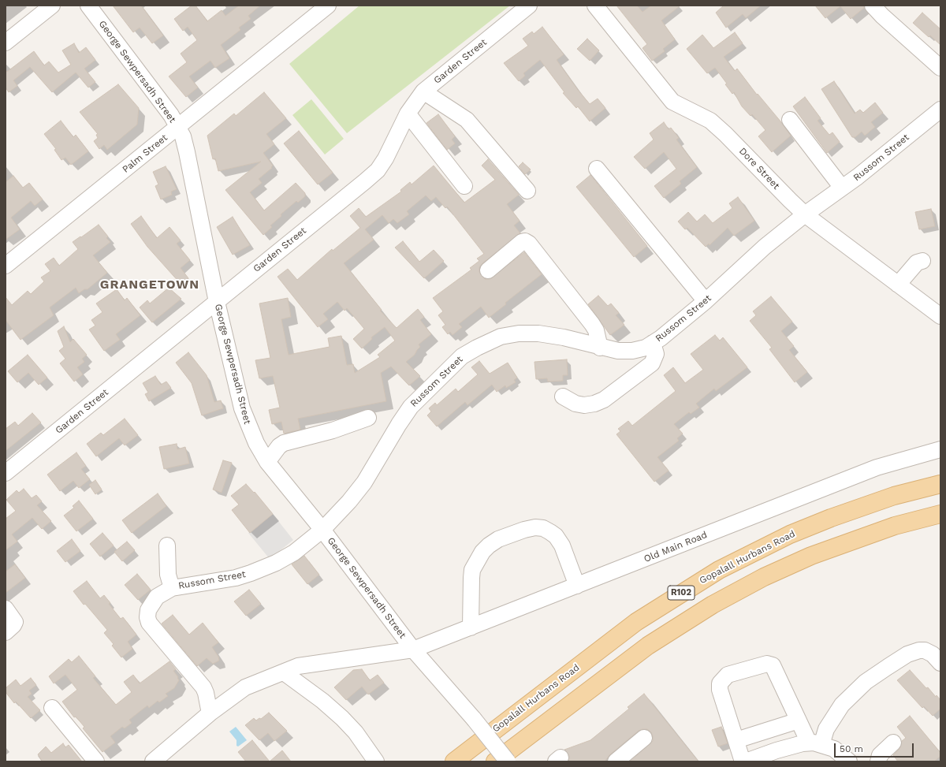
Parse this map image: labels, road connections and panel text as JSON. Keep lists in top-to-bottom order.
{
  "streets": {
    "main road": ["Gopalall Hurbans Road", "R102"],
    "street": [
      "Garden Street",
      "George Sewpersadh Street",
      "Palm Street",
      "Russom Street",
      "Dore Street",
      "Old Main Road"
    ]
  },
  "crossings": [
    ["Garden Street", "George Sewpersadh Street"],
    ["George Sewpersadh Street", "Palm Street"],
    ["George Sewpersadh Street", "Russom Street"],
    ["George Sewpersadh Street", "Old Main Road"],
    ["Russom Street", "Dore Street"]
  ],
  "districts": ["GRANGETOWN"],
  "scale_bar": "50 m"
}
